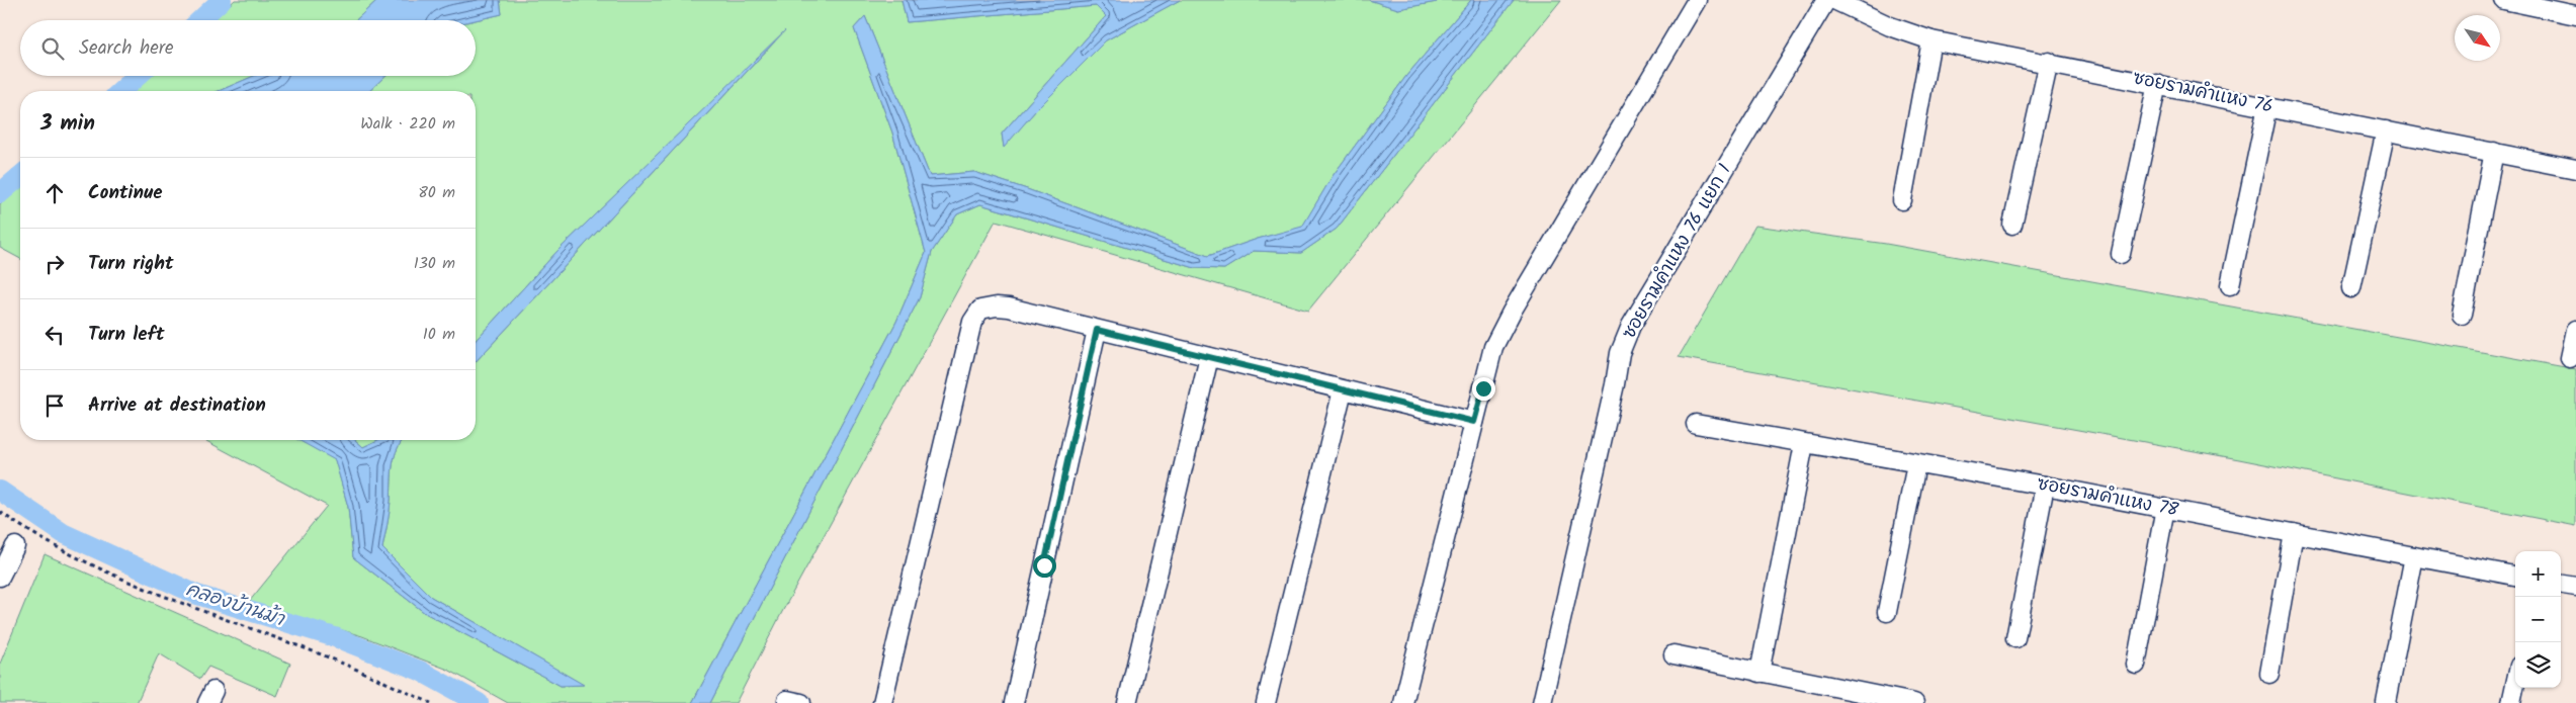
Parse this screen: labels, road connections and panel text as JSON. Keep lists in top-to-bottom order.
{
  "streets": {
    "street": ["ซอยรามคำแหง 76", "ซอยรามคำแหง 76 แยก 1", "ซอยรามคำแหง 78"]
  },
  "water": ["คลองบ้านม้า"],
  "north": "bottom right",
  "page": {
    "search": "Search here",
    "heading": ["3 min", "Walk · 220 m"],
    "list": [
      ["Continue", "80 m"],
      ["Turn right", "130 m"],
      ["Turn left", "10 m"],
      "Arrive at destination"
    ],
    "map_buttons": ["+", "−"]
  }
}
